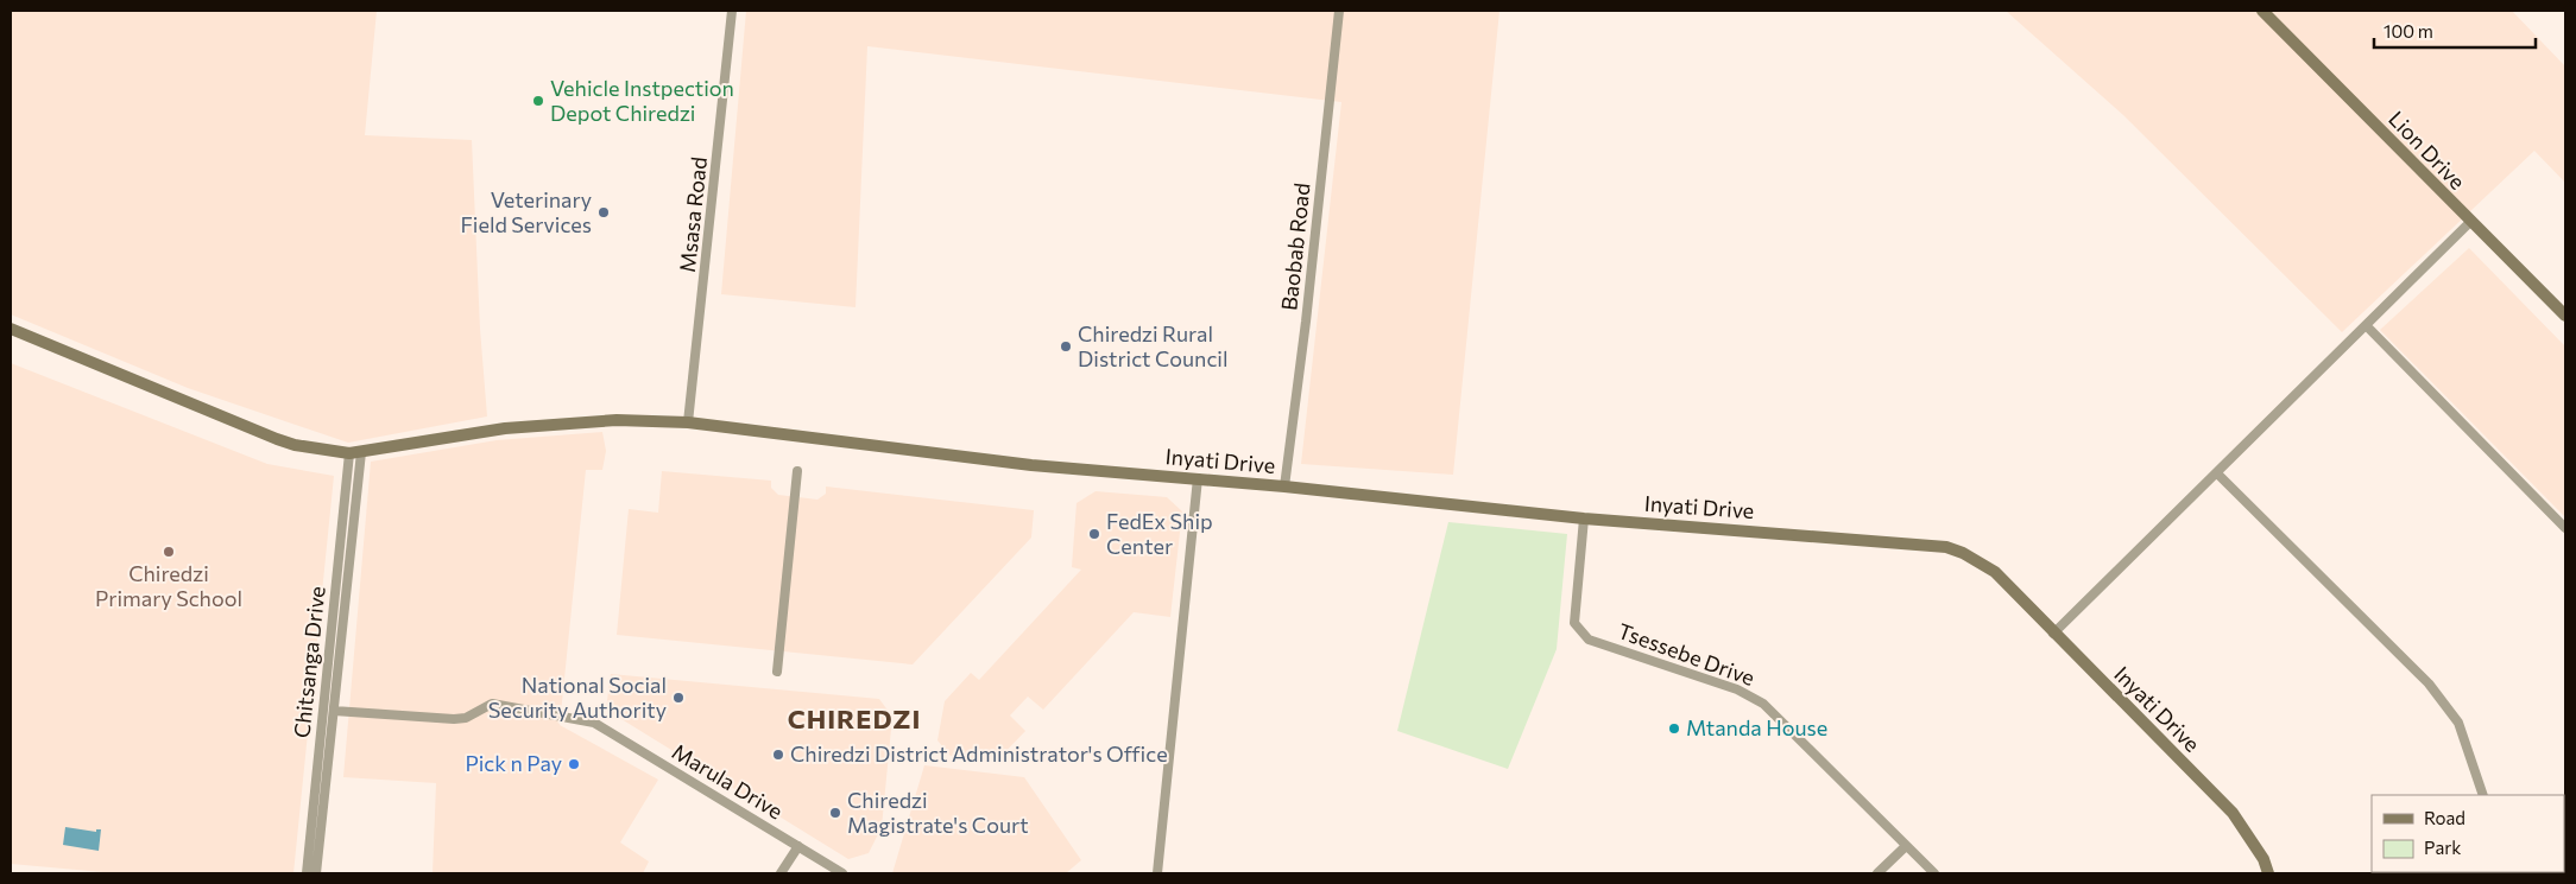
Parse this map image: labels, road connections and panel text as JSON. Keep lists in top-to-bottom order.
{
  "streets": {
    "street": [
      "Lion Drive",
      "Msasa Road",
      "Baobab Road",
      "Inyati Drive",
      "Tsessebe Drive",
      "Chitsanga Drive",
      "Marula Drive"
    ]
  },
  "crossings": [
    ["Msasa Road", "Inyati Drive"],
    ["Baobab Road", "Inyati Drive"],
    ["Inyati Drive", "Tsessebe Drive"],
    ["Inyati Drive", "Chitsanga Drive"]
  ],
  "districts": ["CHIREDZI"],
  "places": [
    "Vehicle Instpection Depot Chiredzi",
    "Veterinary Field Services",
    "Chiredzi Rural District Council",
    "FedEx Ship Center",
    "Chiredzi Primary School",
    "National Social Security Authority",
    "Mtanda House",
    "Chiredzi District Administrator's Office",
    "Pick n Pay",
    "Chiredzi Magistrate's Court"
  ],
  "legend": ["Road", "Park"],
  "scale_bar": "100 m"
}
